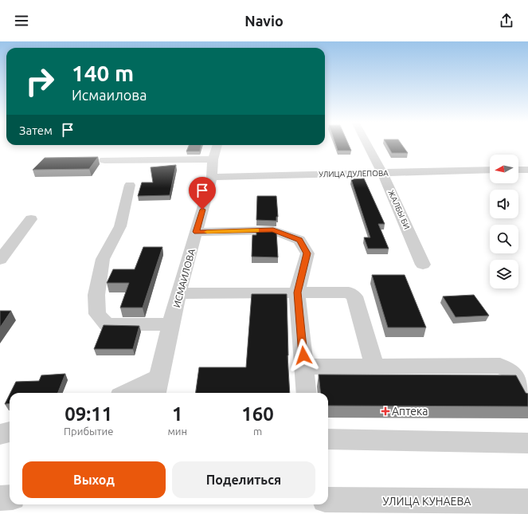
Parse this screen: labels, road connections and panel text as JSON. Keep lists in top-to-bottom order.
{
  "streets": {
    "street": [
      "УЛИЦА ДУЛЕПОВА",
      "ЖАЛБЫ БИ",
      "ИСМАИЛОВА",
      "УЛИЦА КУНАЕВА"
    ]
  },
  "crossings": [
    ["УЛИЦА ДУЛЕПОВА", "ЖАЛБЫ БИ"],
    ["УЛИЦА ДУЛЕПОВА", "ИСМАИЛОВА"]
  ],
  "places": {
    "health": ["Аптека"]
  },
  "north": "left",
  "page": {
    "header": "Navio",
    "turn": ["140 m", "Исмаилова"],
    "then": "Затем",
    "eta": [
      "09:11",
      "Прибытие",
      "1",
      "мин",
      "160",
      "m"
    ],
    "buttons": ["Выход", "Поделиться"]
  }
}
